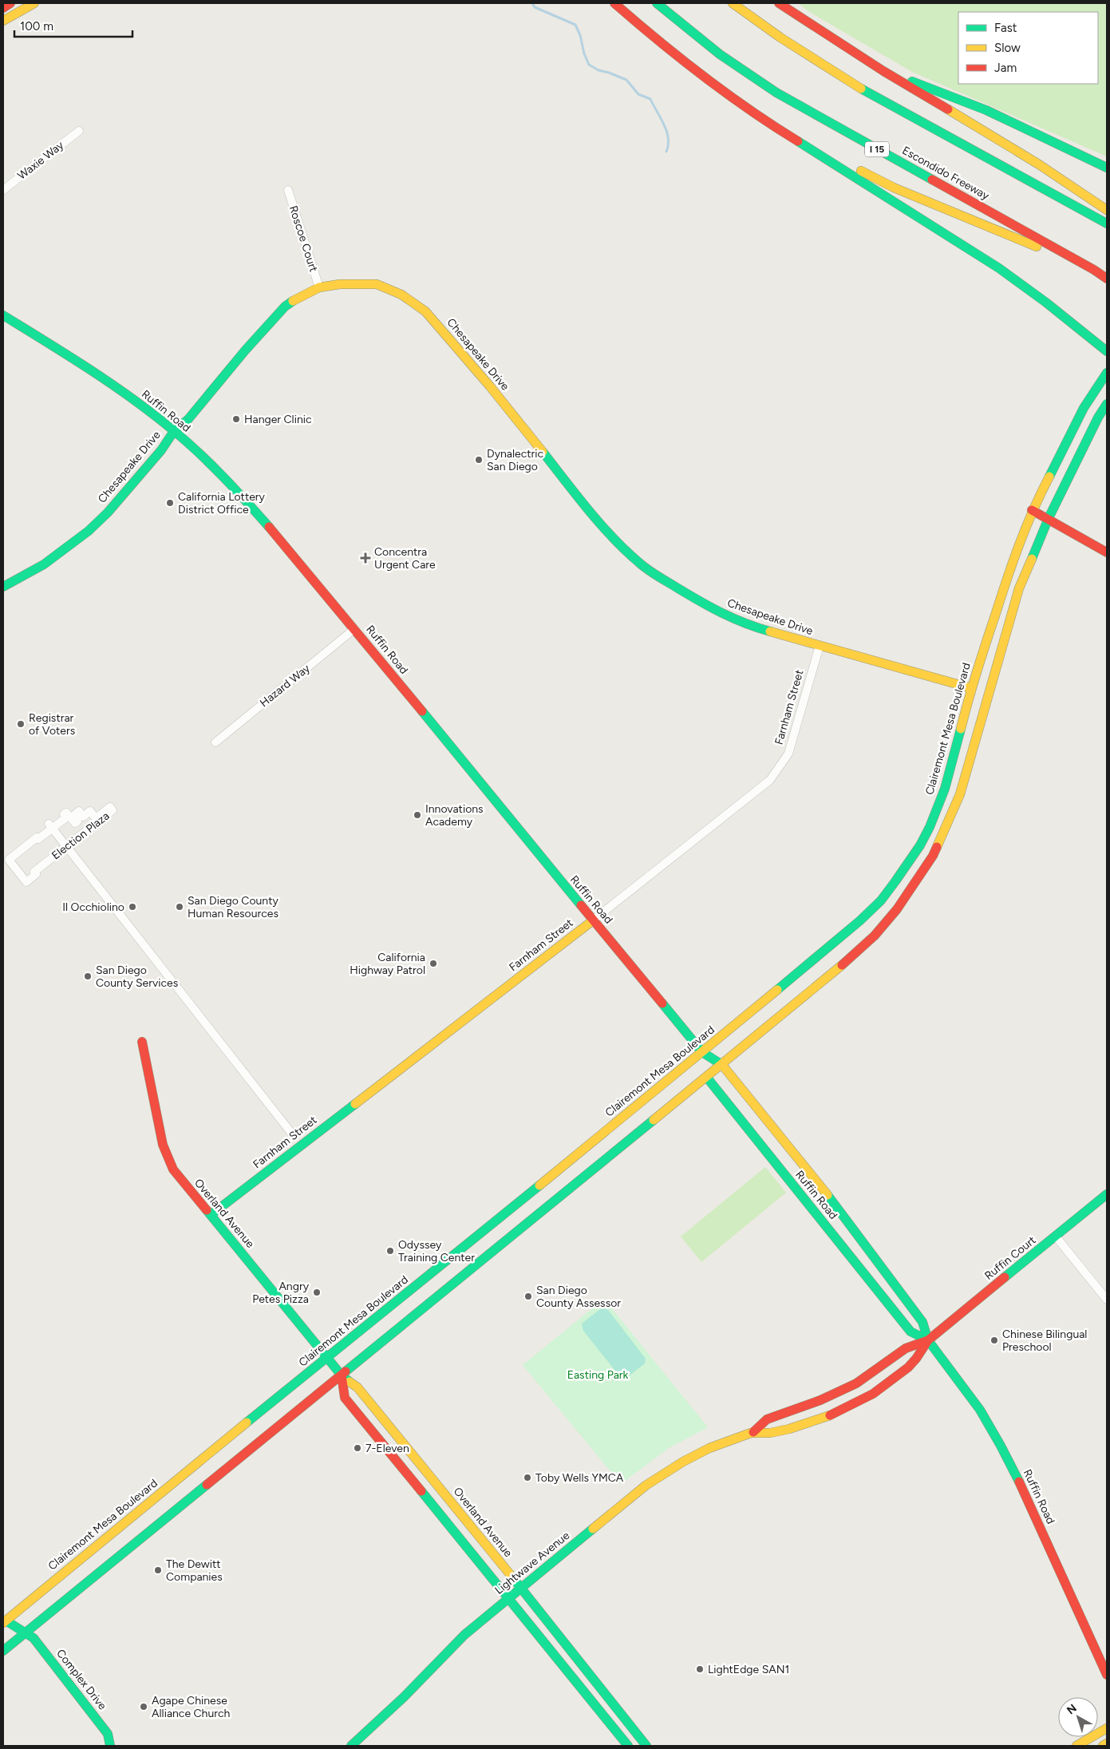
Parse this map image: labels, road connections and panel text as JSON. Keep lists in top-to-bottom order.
{
  "streets": {
    "main road": [
      "I 15",
      "Escondido Freeway",
      "Chesapeake Drive",
      "Ruffin Road",
      "Farnham Street",
      "Clairemont Mesa Boulevard",
      "Overland Avenue",
      "Ruffin Court",
      "Lightwave Avenue",
      "Complex Drive"
    ],
    "street": [
      "Waxie Way",
      "Roscoe Court",
      "Hazard Way",
      "Election Plaza"
    ]
  },
  "crossings": [
    ["Roscoe Court", "Chesapeake Drive"],
    ["Chesapeake Drive", "Ruffin Road"],
    ["Chesapeake Drive", "Farnham Street"],
    ["Chesapeake Drive", "Clairemont Mesa Boulevard"],
    ["Ruffin Road", "Hazard Way"],
    ["Ruffin Road", "Farnham Street"],
    ["Ruffin Road", "Clairemont Mesa Boulevard"],
    ["Ruffin Road", "Ruffin Court"],
    ["Ruffin Road", "Lightwave Avenue"],
    ["Farnham Street", "Overland Avenue"],
    ["Clairemont Mesa Boulevard", "Overland Avenue"],
    ["Clairemont Mesa Boulevard", "Complex Drive"],
    ["Overland Avenue", "Lightwave Avenue"],
    ["Ruffin Court", "Lightwave Avenue"]
  ],
  "parks": ["Easting Park"],
  "places": {
    "other": [
      "Hanger Clinic",
      "Dynalectric San Diego",
      "California Lottery District Office",
      "Registrar of Voters",
      "Innovations Academy",
      "Il Occhiolino",
      "San Diego County Human Resources",
      "California Highway Patrol",
      "San Diego County Services",
      "Odyssey Training Center",
      "Angry Petes Pizza",
      "San Diego County Assessor",
      "Chinese Bilingual Preschool",
      "7-Eleven",
      "Toby Wells YMCA",
      "The Dewitt Companies",
      "LightEdge SAN1",
      "Agape Chinese Alliance Church"
    ],
    "health": ["Concentra Urgent Care"]
  },
  "legend": ["Fast", "Slow", "Jam"],
  "scale_bar": "100 m",
  "north": "top left"
}
